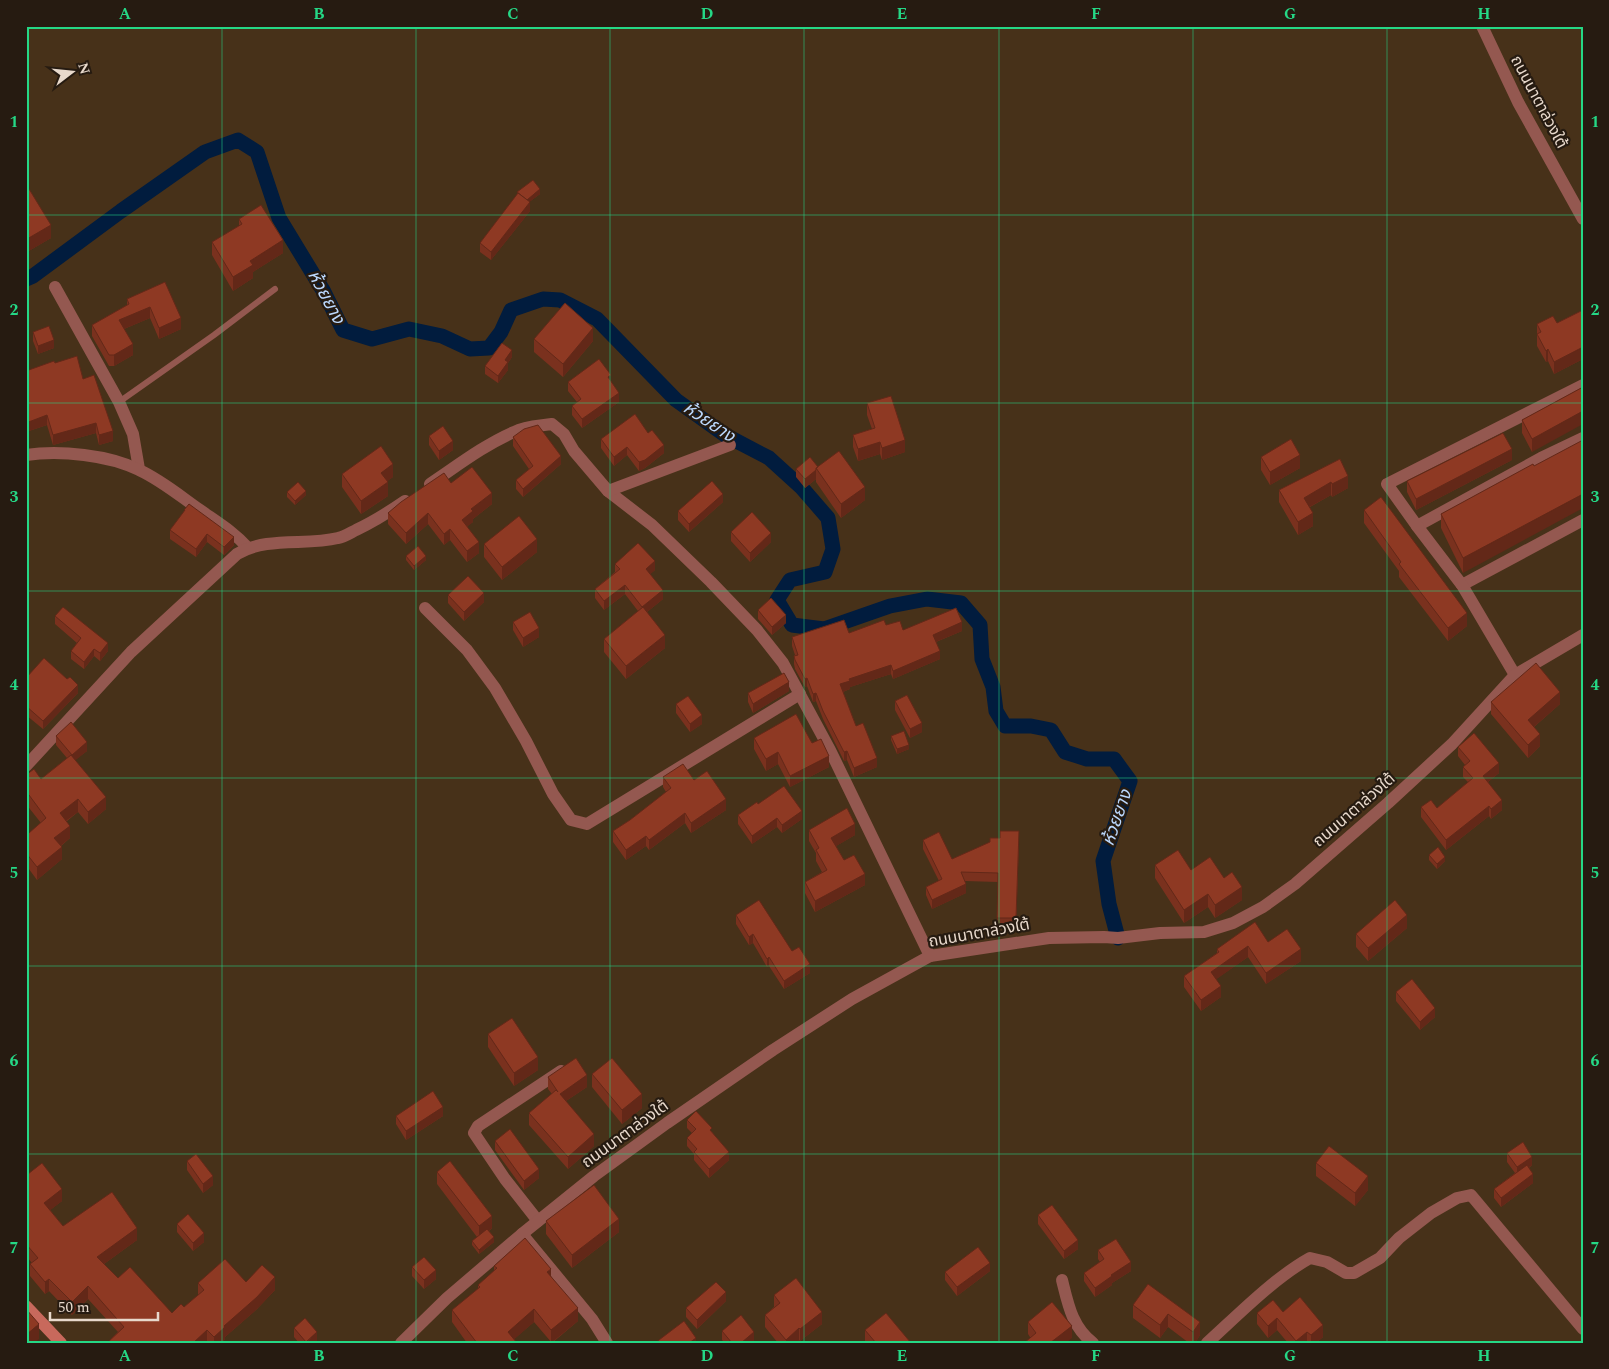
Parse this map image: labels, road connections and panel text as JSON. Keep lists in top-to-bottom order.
{
  "streets": {
    "street": ["ถนนนาตาล่วงใต้"]
  },
  "water": ["ห้วยยาง"],
  "scale_bar": "50 m",
  "north": "right",
  "grid": {
    "columns": [
      "A",
      "B",
      "C",
      "D",
      "E",
      "F",
      "G",
      "H"
    ],
    "rows": [
      "1",
      "2",
      "3",
      "4",
      "5",
      "6",
      "7"
    ]
  }
}
